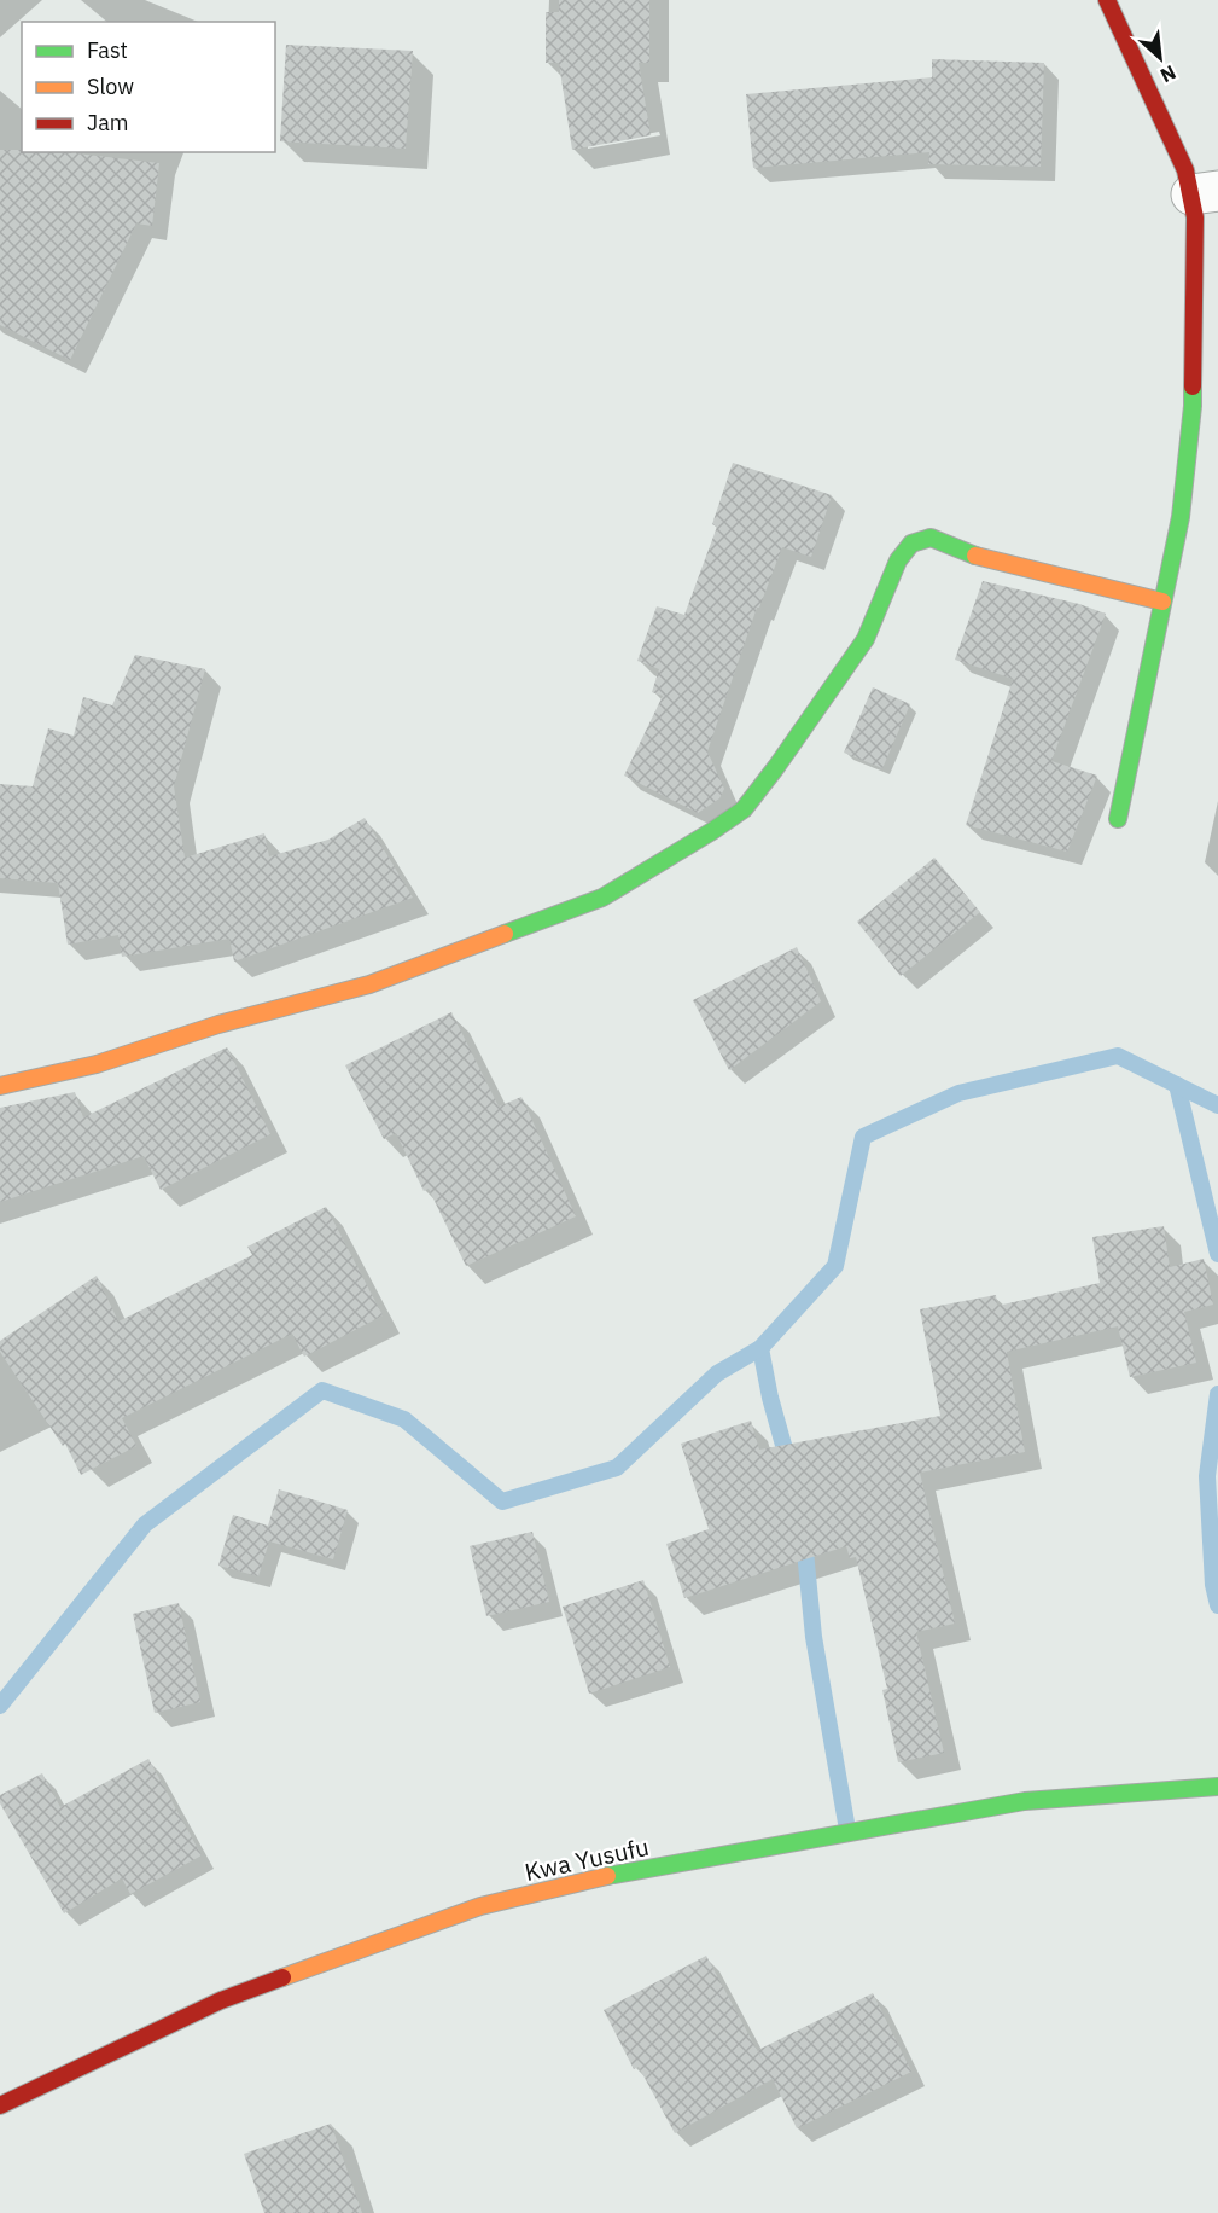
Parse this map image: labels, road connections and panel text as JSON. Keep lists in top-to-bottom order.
{
  "streets": {
    "street": ["Kwa Yusufu"]
  },
  "legend": ["Fast", "Slow", "Jam"],
  "north": "bottom right"
}
